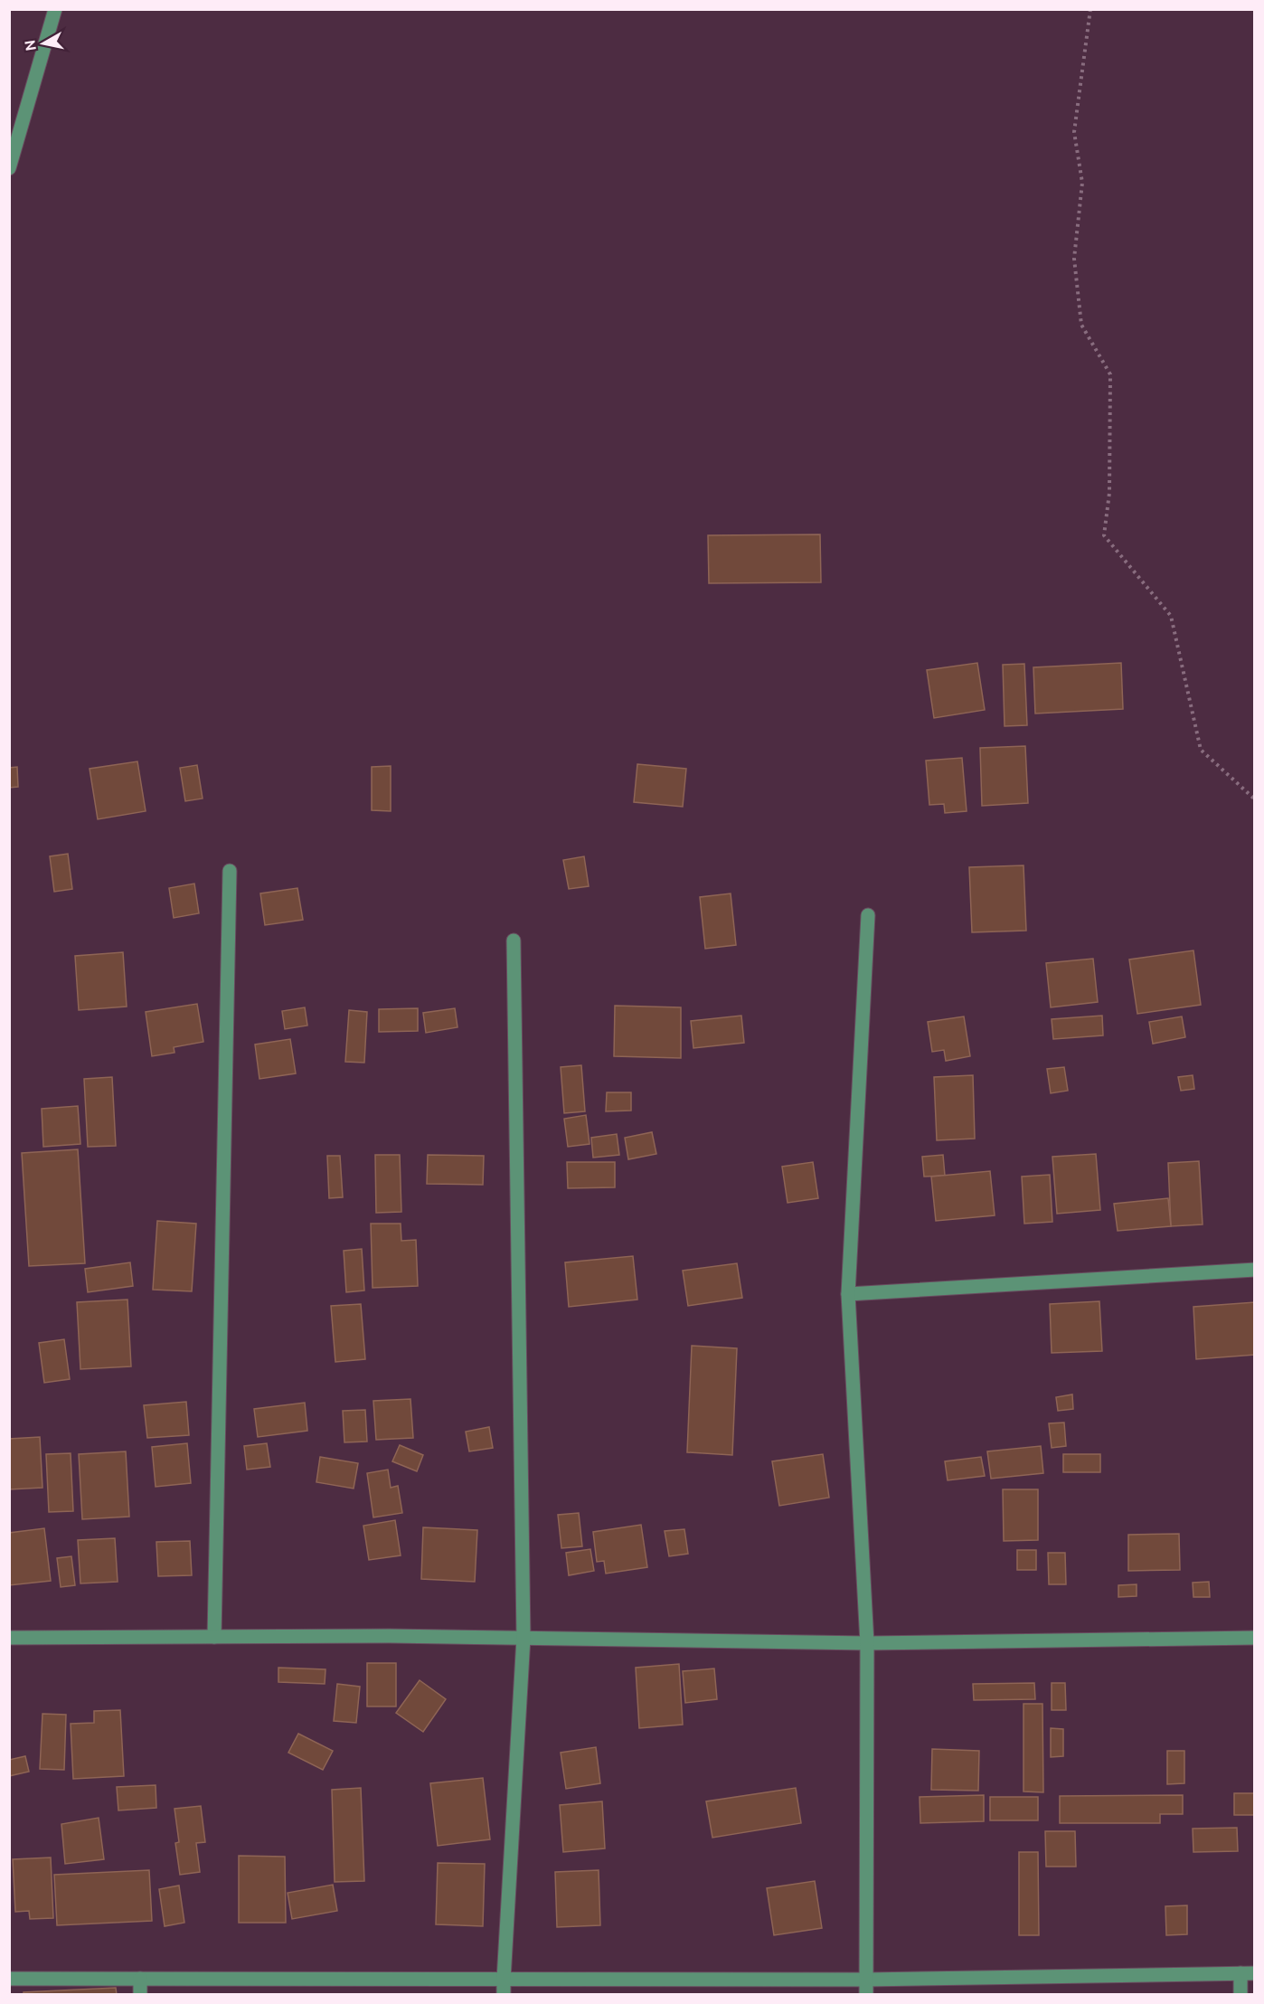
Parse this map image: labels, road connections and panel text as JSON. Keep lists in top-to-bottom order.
{
  "north": "left"
}
